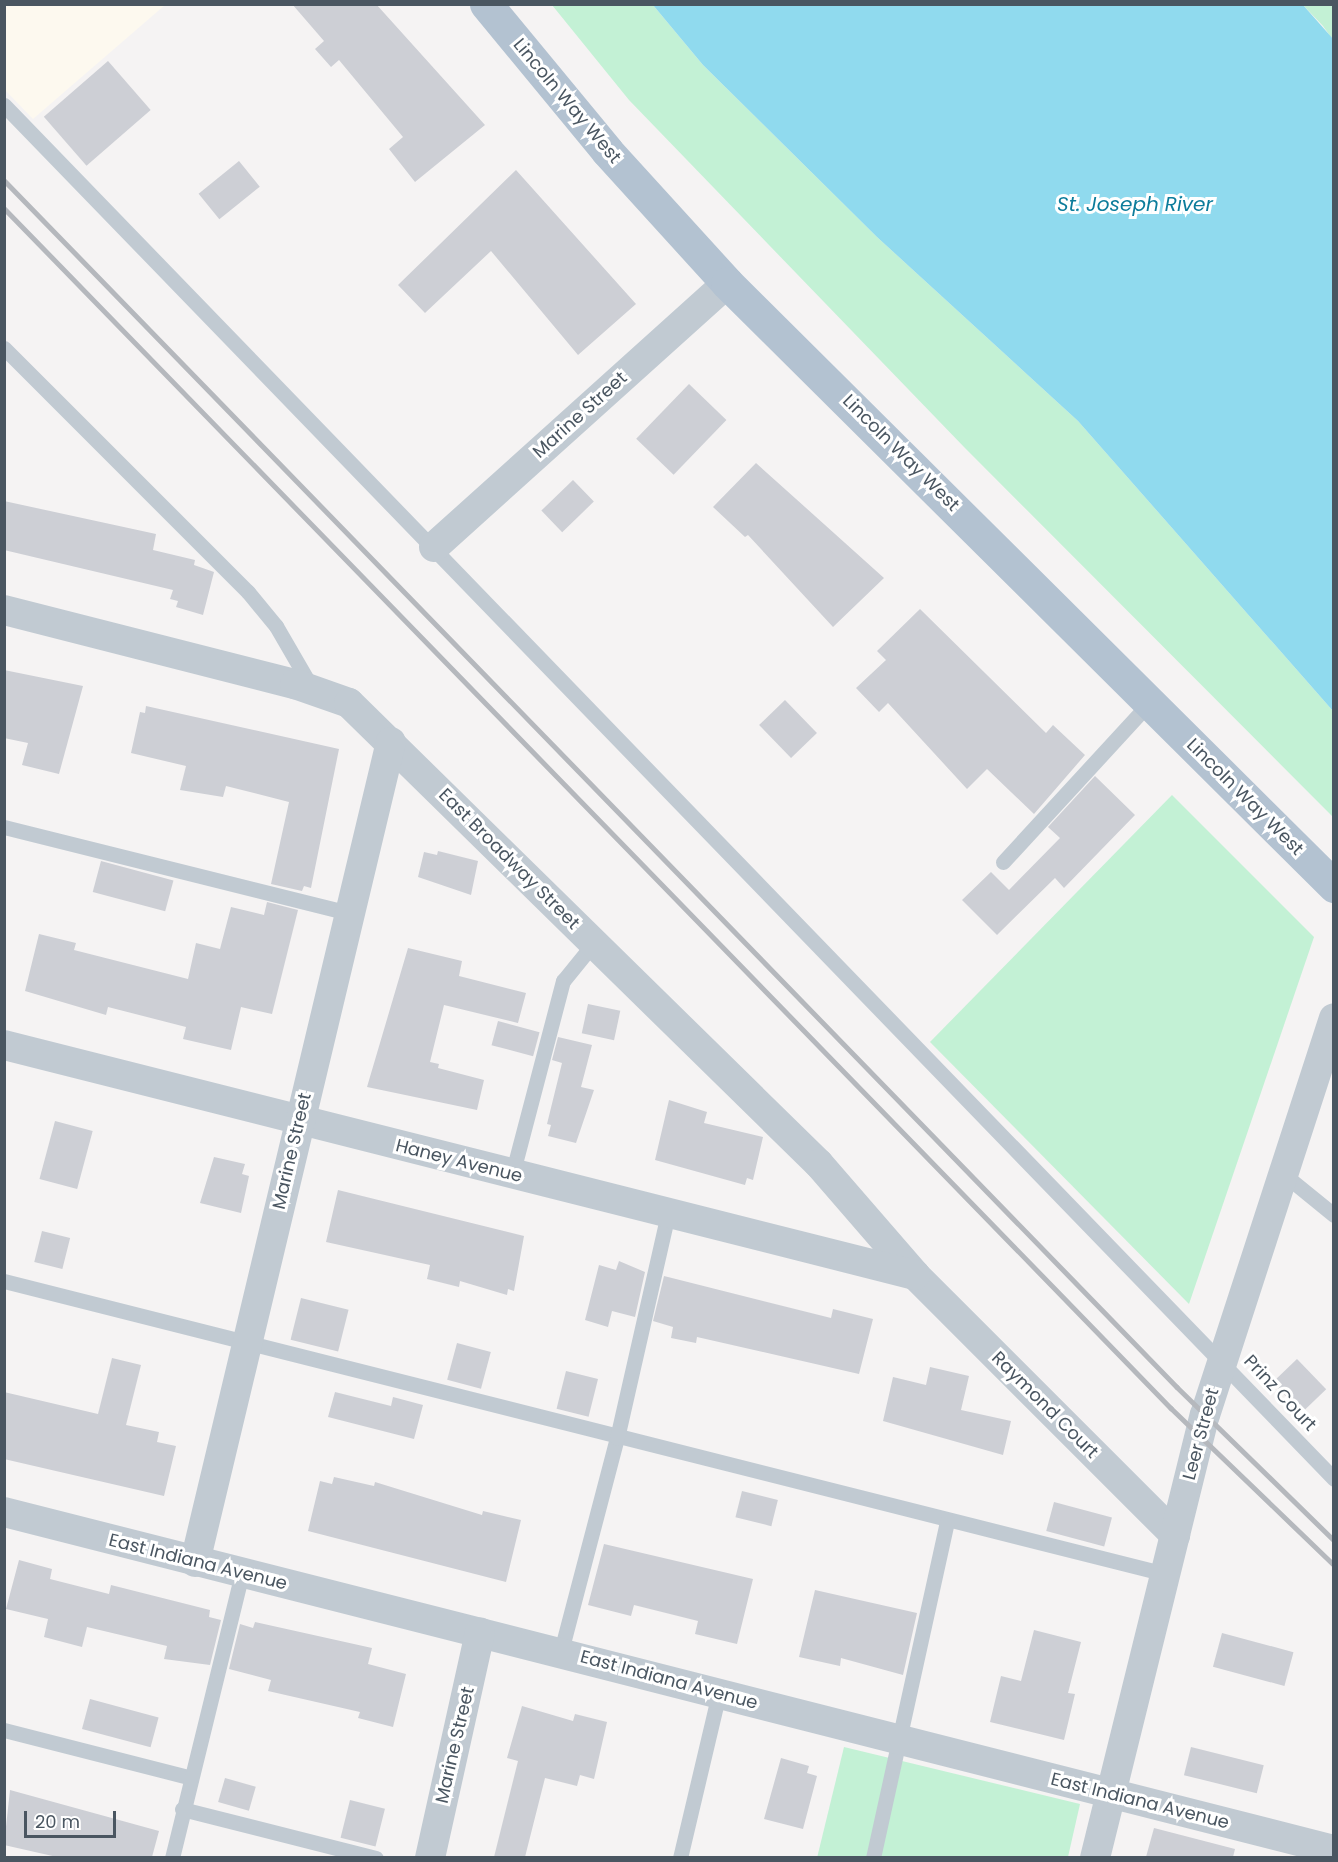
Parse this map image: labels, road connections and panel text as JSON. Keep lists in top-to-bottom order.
{
  "streets": {
    "main road": ["Lincoln Way West"],
    "street": [
      "Marine Street",
      "East Broadway Street",
      "Haney Avenue",
      "Raymond Court",
      "Leer Street",
      "East Indiana Avenue"
    ],
    "lane": ["Prinz Court"]
  },
  "crossings": [
    ["Lincoln Way West", "Marine Street"],
    ["Marine Street", "East Broadway Street"],
    ["Marine Street", "Haney Avenue"],
    ["Marine Street", "Prinz Court"],
    ["Marine Street", "East Indiana Avenue"],
    ["East Broadway Street", "Haney Avenue"],
    ["East Broadway Street", "Raymond Court"],
    ["Haney Avenue", "Raymond Court"],
    ["Prinz Court", "Leer Street"],
    ["Raymond Court", "Leer Street"],
    ["Leer Street", "East Indiana Avenue"]
  ],
  "water": ["St. Joseph River"],
  "scale_bar": "20 m"
}
